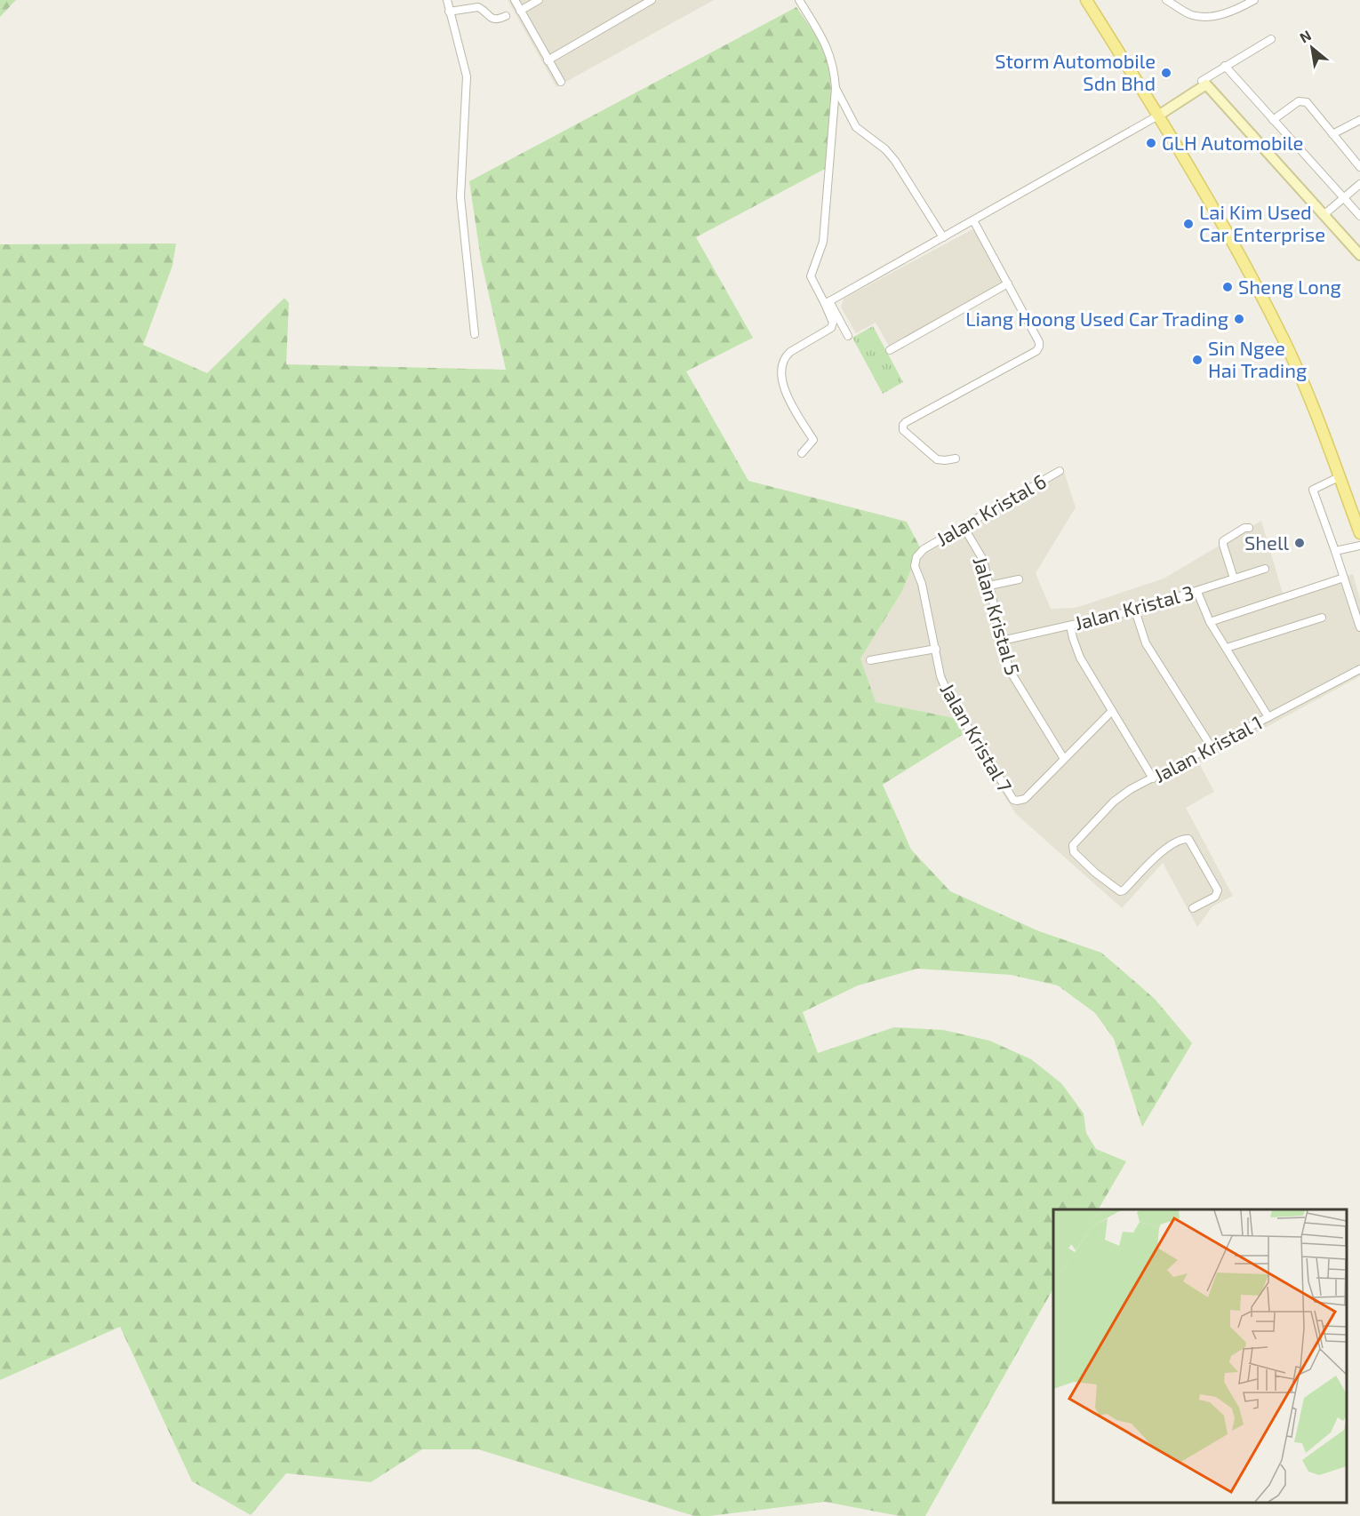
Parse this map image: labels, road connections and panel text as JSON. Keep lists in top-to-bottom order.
{
  "streets": {
    "street": [
      "Jalan Kristal 6",
      "Jalan Kristal 3",
      "Jalan Kristal 5",
      "Jalan Kristal 7",
      "Jalan Kristal 1"
    ]
  },
  "crossings": [
    ["Jalan Kristal 6", "Jalan Kristal 5"],
    ["Jalan Kristal 6", "Jalan Kristal 7"],
    ["Jalan Kristal 3", "Jalan Kristal 5"],
    ["Jalan Kristal 5", "Jalan Kristal 7"]
  ],
  "places": [
    "Storm Automobile Sdn Bhd",
    "GLH Automobile",
    "Lai Kim Used Car Enterprise",
    "Sheng Long",
    "Liang Hoong Used Car Trading",
    "Sin Ngee Hai Trading",
    "Shell"
  ],
  "north": "top left"
}
